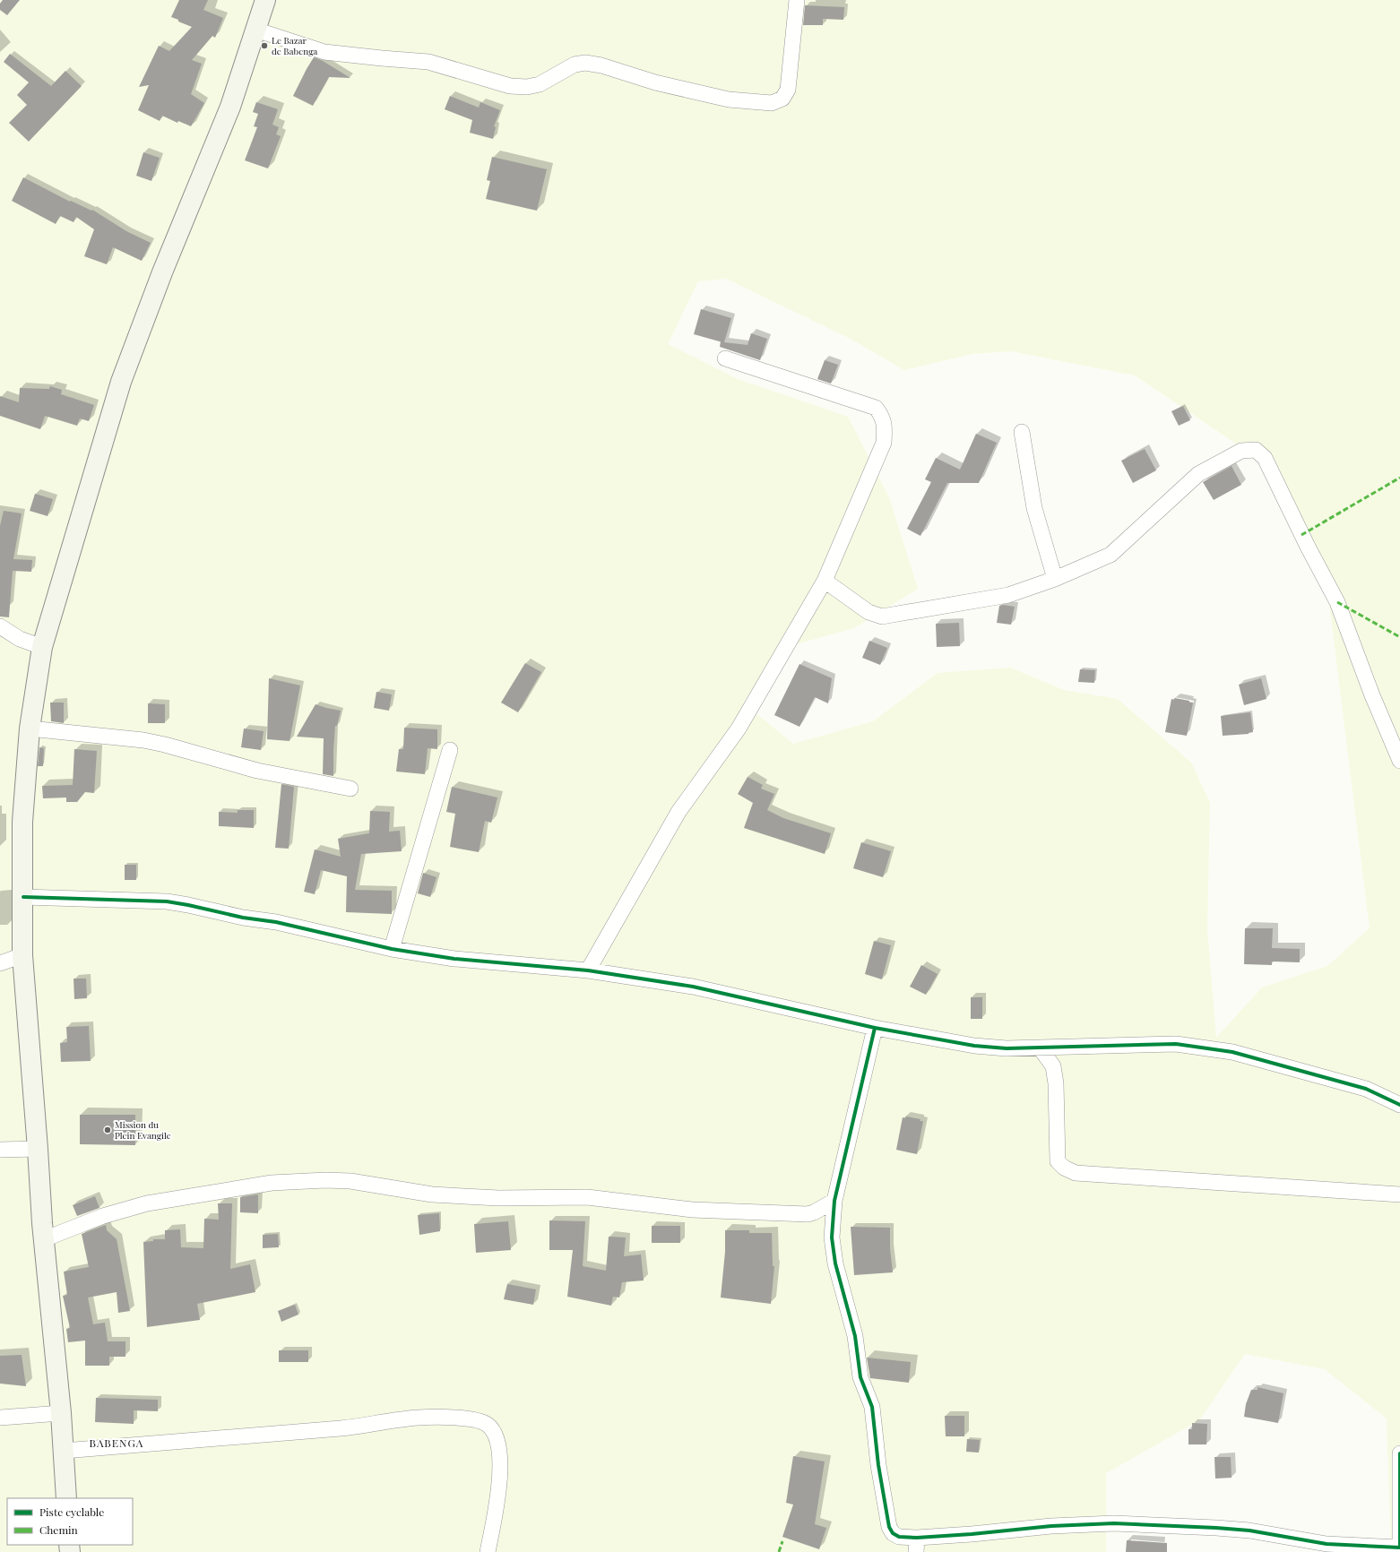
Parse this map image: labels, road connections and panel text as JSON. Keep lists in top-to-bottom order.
{
  "districts": ["BABENGA"],
  "places": ["Le Bazar de Babenga", "Mission du Plein Evangile"],
  "legend": ["Piste cyclable", "Chemin"]
}
